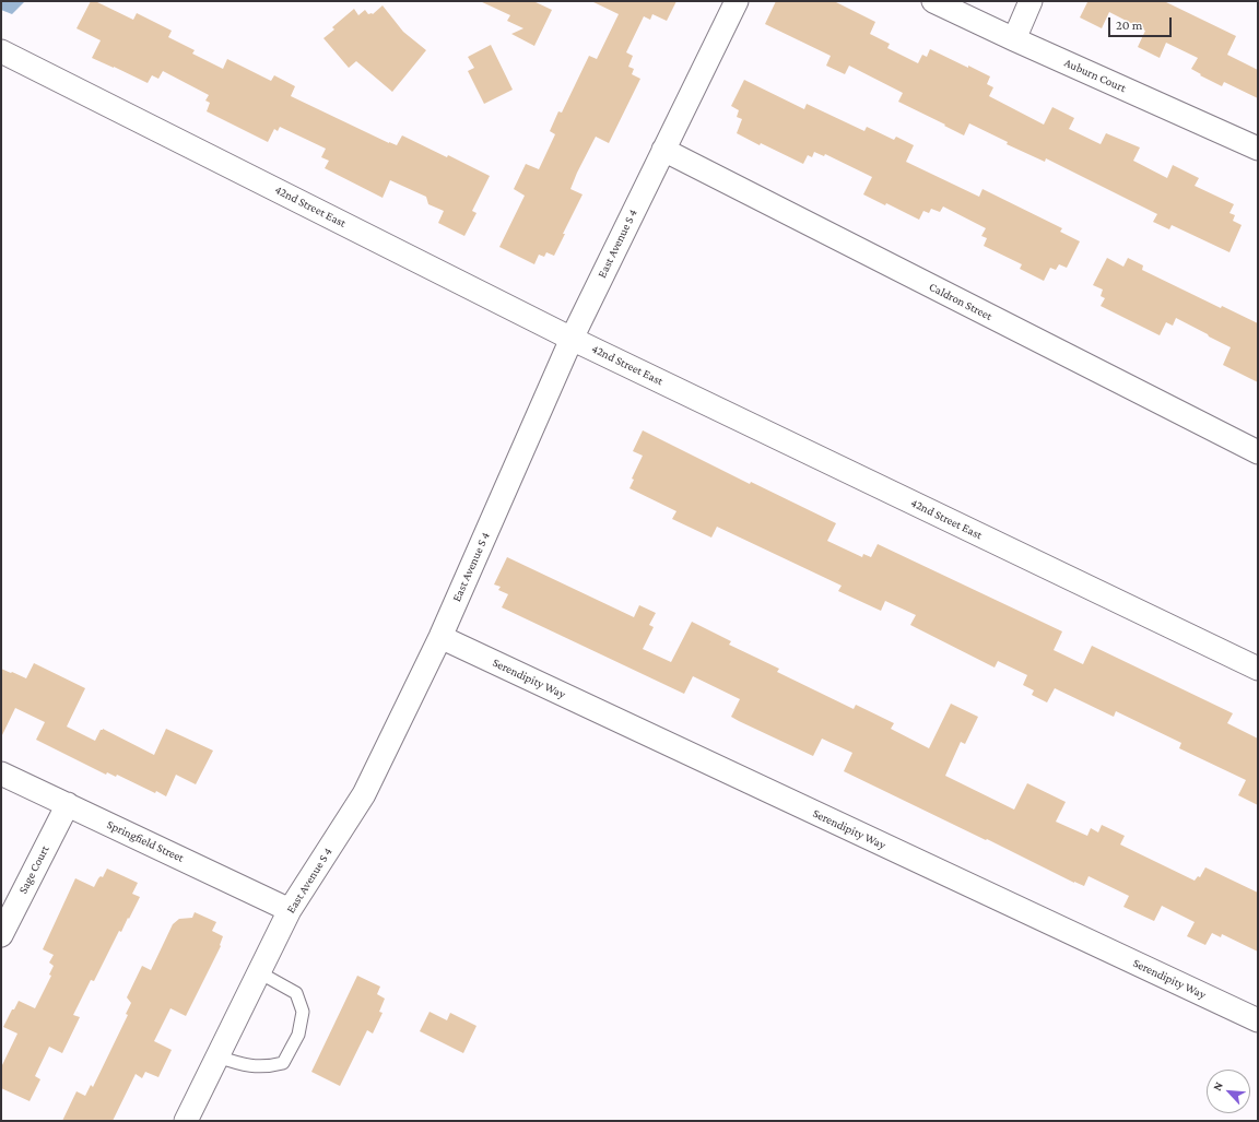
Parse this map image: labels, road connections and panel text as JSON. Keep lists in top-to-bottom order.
{
  "streets": {
    "street": [
      "Auburn Court",
      "42nd Street East",
      "East Avenue S 4",
      "Caldron Street",
      "Serendipity Way",
      "Springfield Street",
      "Sage Court"
    ]
  },
  "crossings": [
    ["42nd Street East", "East Avenue S 4"],
    ["East Avenue S 4", "Caldron Street"],
    ["East Avenue S 4", "Serendipity Way"],
    ["East Avenue S 4", "Springfield Street"],
    ["Springfield Street", "Sage Court"]
  ],
  "scale_bar": "20 m",
  "north": "top left"
}
